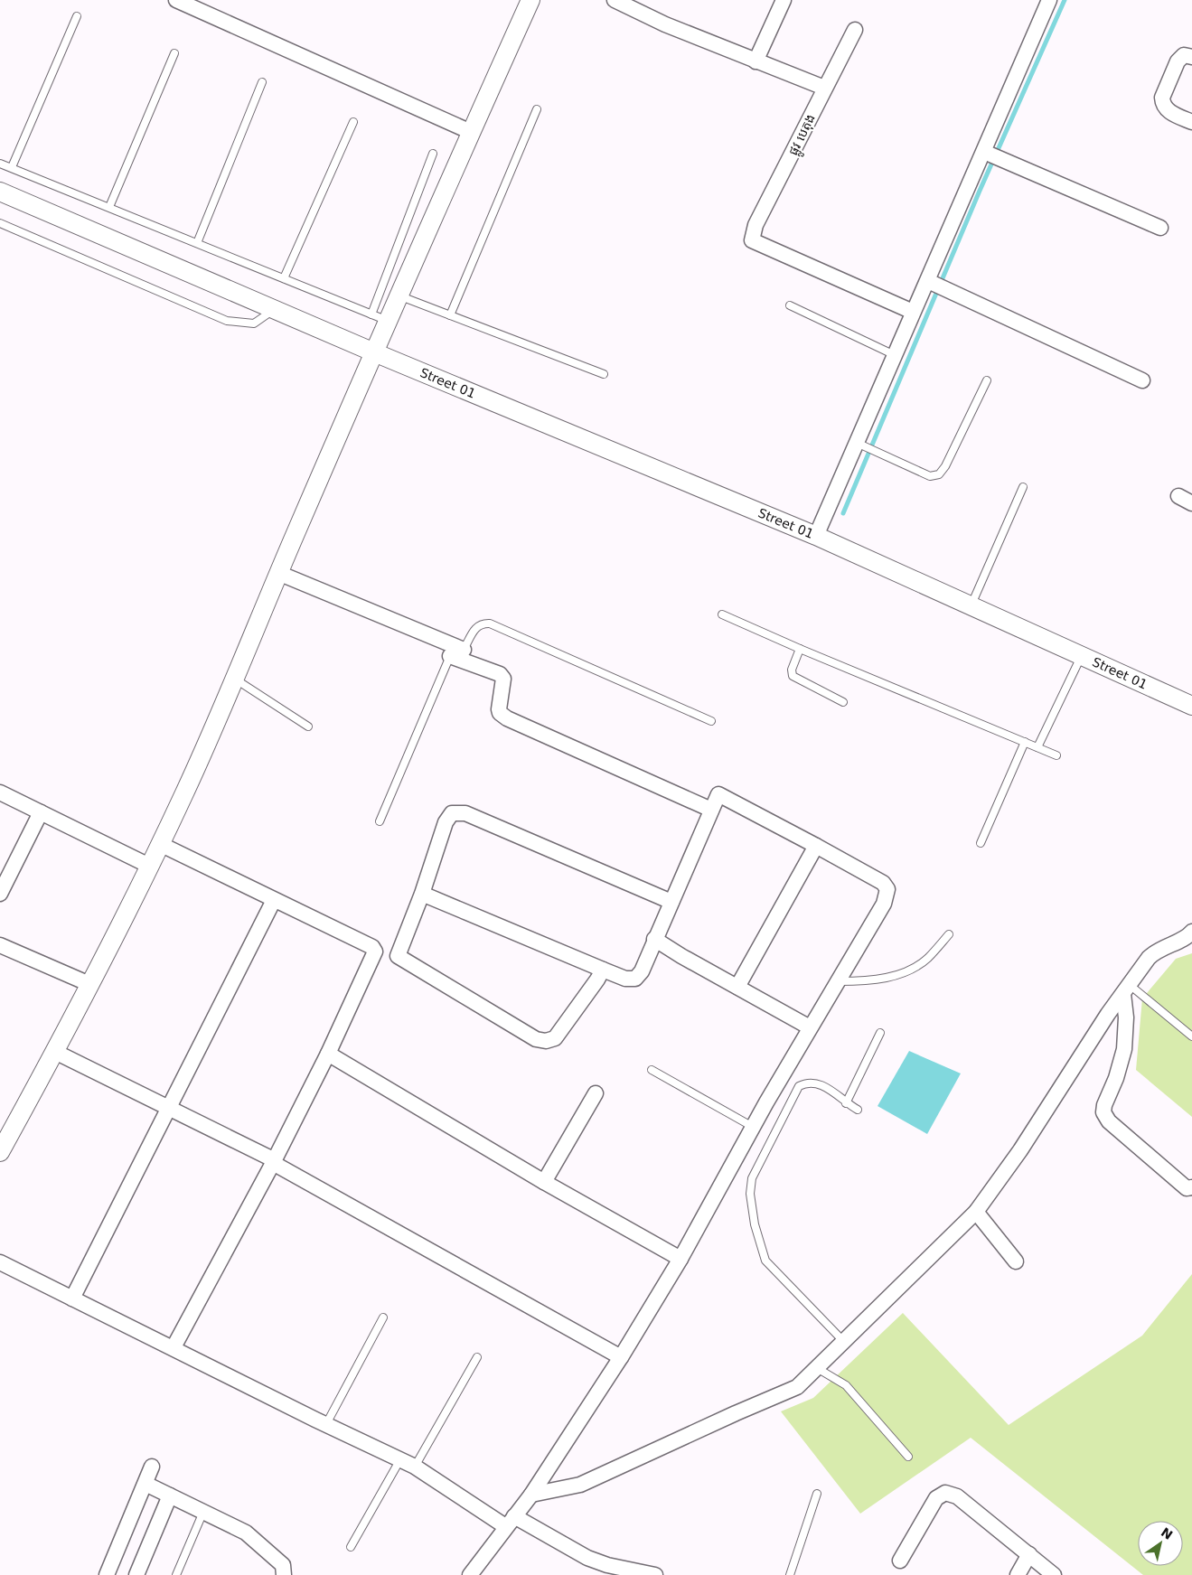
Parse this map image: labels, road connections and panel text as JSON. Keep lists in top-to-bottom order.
{
  "streets": {
    "street": ["ផ្លូវ បេតុង", "Street 01"]
  },
  "north": "top right"
}
